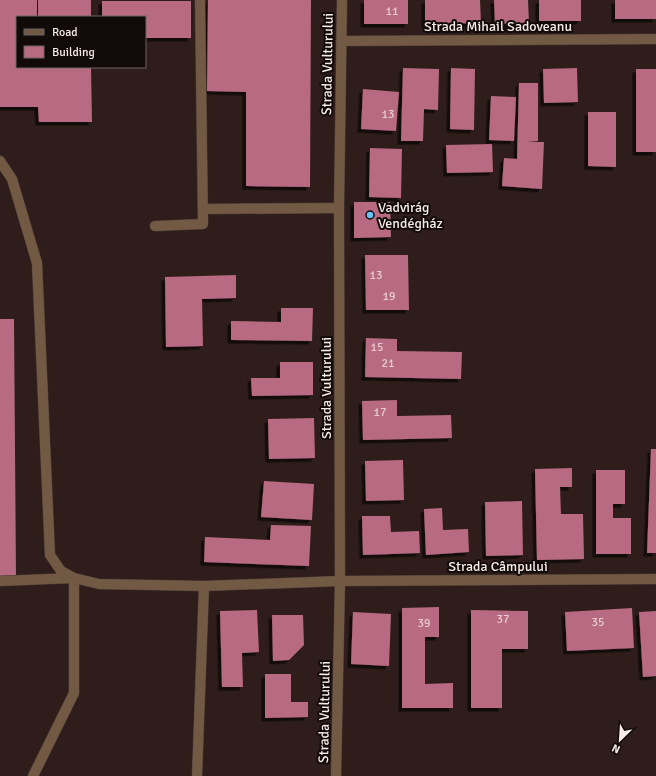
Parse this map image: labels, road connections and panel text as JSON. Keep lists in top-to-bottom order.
{
  "streets": {
    "street": ["Strada Mihail Sadoveanu", "Strada Vulturului", "Strada Câmpului"]
  },
  "crossings": [
    ["Strada Mihail Sadoveanu", "Strada Vulturului"],
    ["Strada Vulturului", "Strada Câmpului"]
  ],
  "places": ["Vadvirág Vendégház"],
  "house_numbers": [
    "11",
    "13",
    "13",
    "19",
    "15",
    "21",
    "17",
    "37",
    "35",
    "39"
  ],
  "legend": ["Road", "Building"],
  "north": "bottom left"
}
